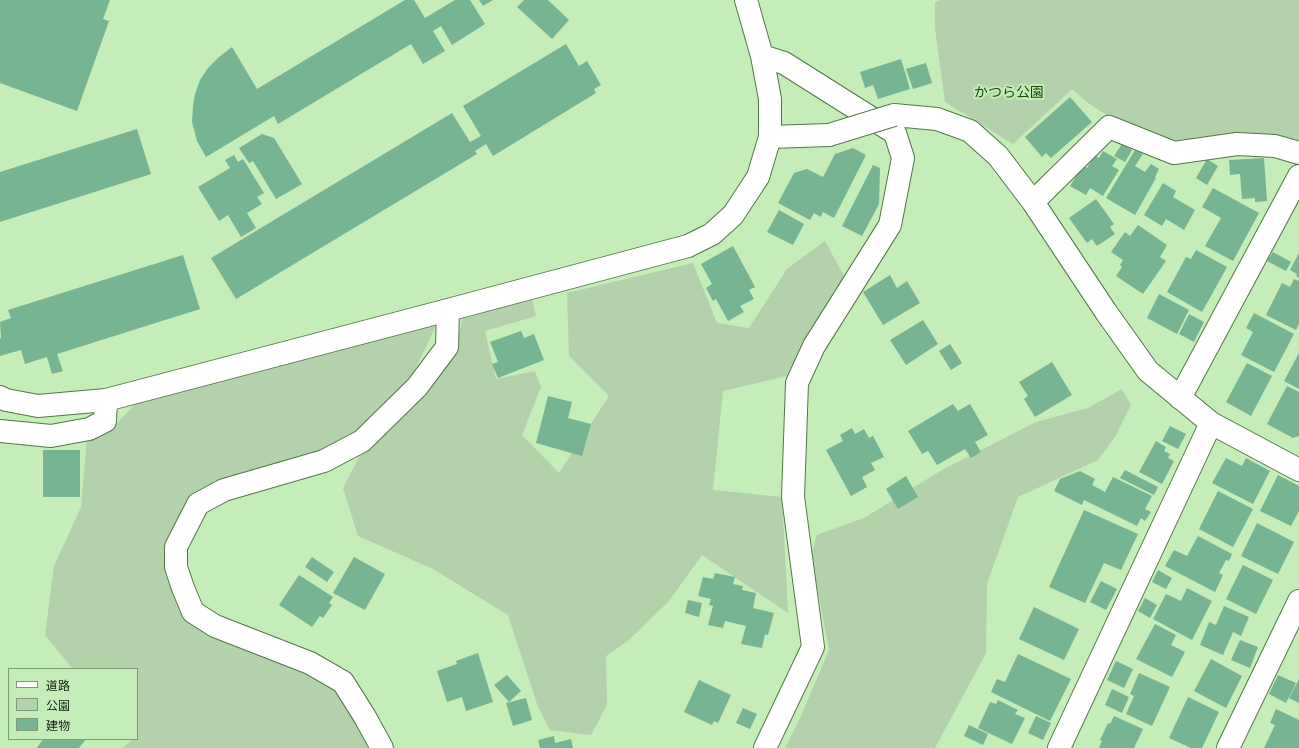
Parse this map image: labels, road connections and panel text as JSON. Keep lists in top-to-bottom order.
{
  "parks": ["かつら公園"],
  "legend": ["道路", "公園", "建物"]
}
